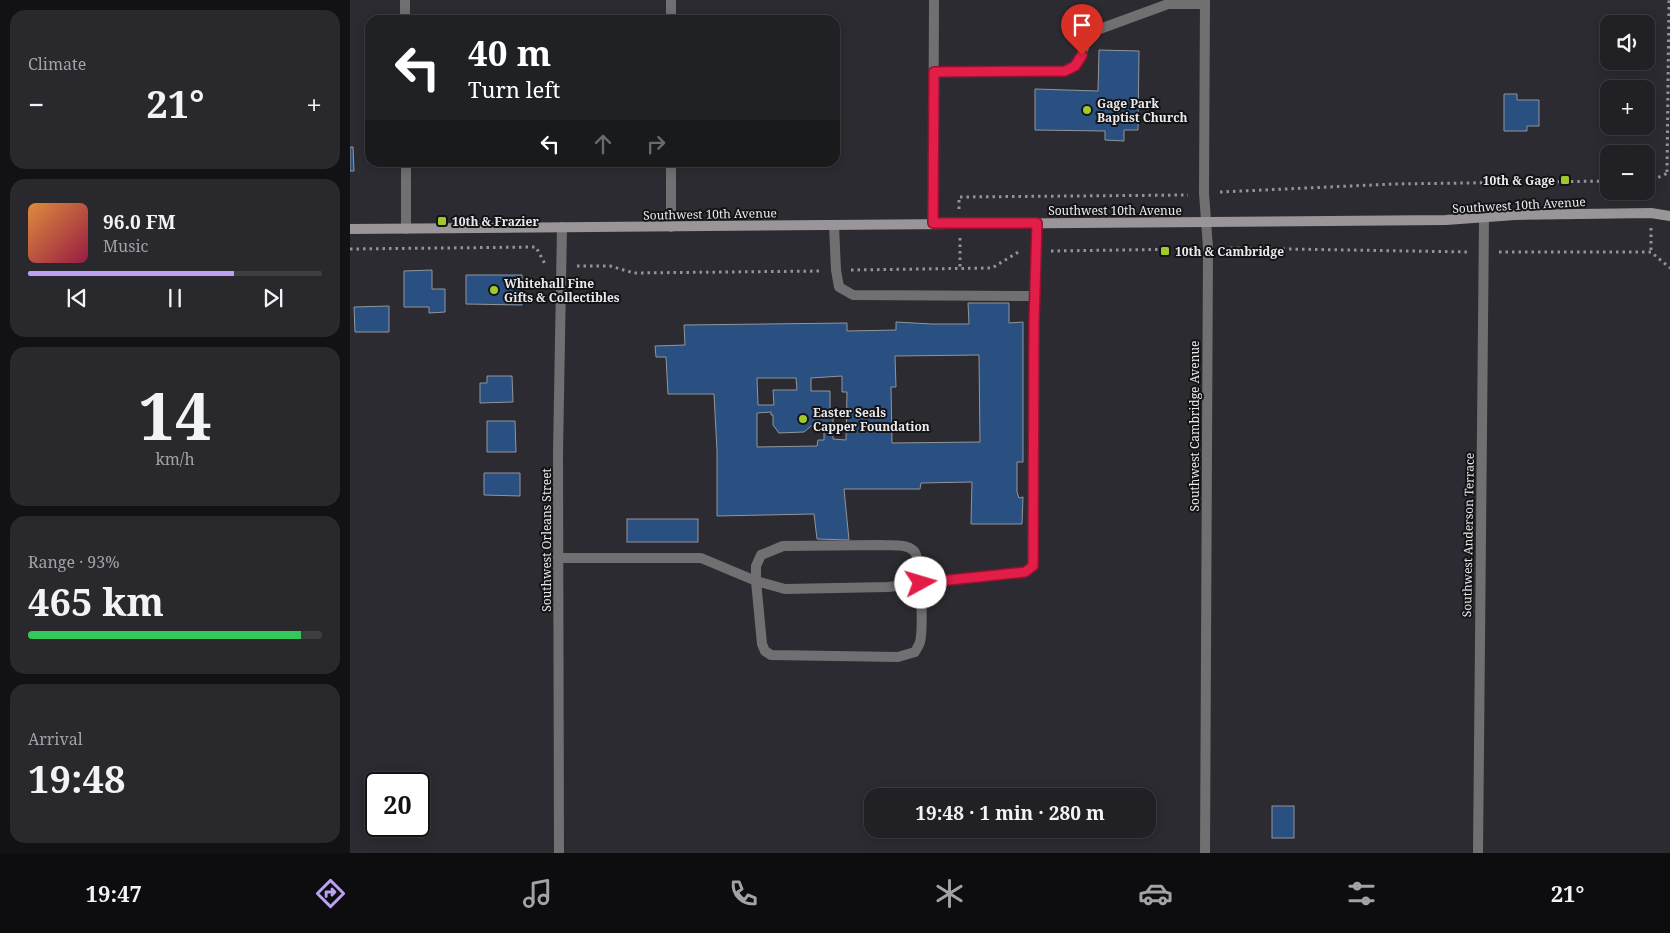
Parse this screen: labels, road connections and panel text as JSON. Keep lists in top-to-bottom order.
{
  "streets": {
    "main road": ["Southwest 10th Avenue"],
    "street": ["Southwest Cambridge Avenue", "Southwest Anderson Terrace", "Southwest Orleans Street"]
  },
  "crossings": [
    ["Southwest 10th Avenue", "Southwest Cambridge Avenue"],
    ["Southwest 10th Avenue", "Southwest Anderson Terrace"],
    ["Southwest 10th Avenue", "Southwest Orleans Street"]
  ],
  "places": {
    "other": ["Gage Park Baptist Church", "Whitehall Fine Gifts & Collectibles", "Easter Seals Capper Foundation"],
    "transit": ["10th & Gage", "10th & Frazier", "10th & Cambridge"]
  },
  "page": {
    "tile": [
      "Climate",
      ["14", "km/h"],
      ["Range · 93%", "465 km"],
      ["Arrival", "19:48"]
    ],
    "map_buttons": ["+", "−"],
    "turn": ["40 m", "Turn left"],
    "heat": ["−", "21°", "+"],
    "song": ["96.0 FM", "Music"],
    "limit": "20",
    "trip": "19:48 · 1 min · 280 m",
    "tabs": ["19:47", "21°"]
  }
}
